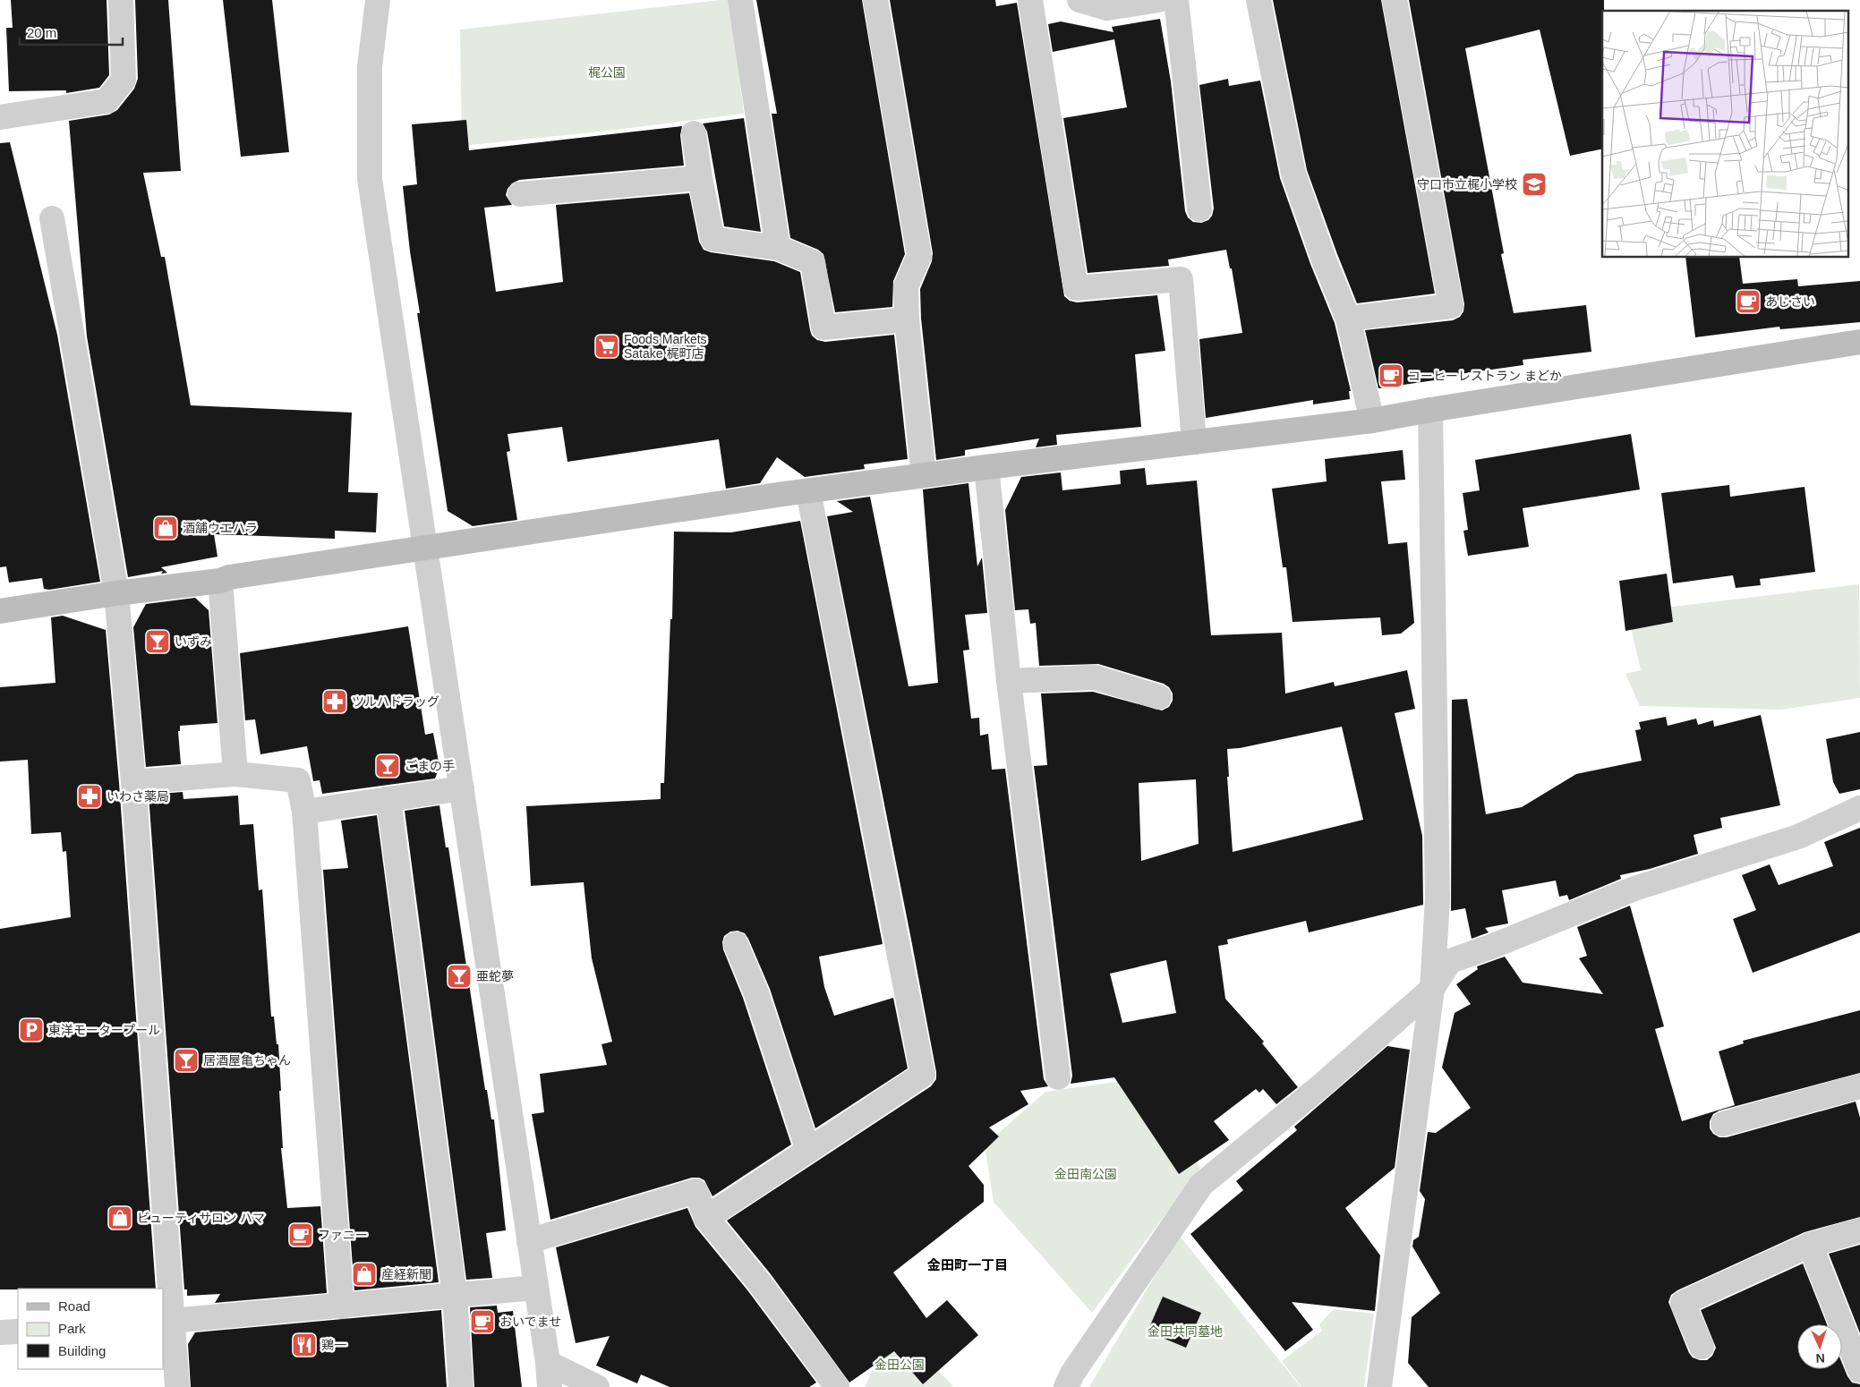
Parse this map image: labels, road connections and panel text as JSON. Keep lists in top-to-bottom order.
{
  "districts": ["金田町一丁目"],
  "parks": [
    "梶公園",
    "金田南公園",
    "金田共同墓地",
    "金田公園"
  ],
  "places": {
    "school or university": ["守口市立梶小学校"],
    "cafe": [
      "あじさい",
      "コーヒーレストラン まどか",
      "ファニー",
      "おいでませ"
    ],
    "supermarket": ["Foods Markets Satake 梶町店"],
    "shop": ["酒舗ウエハラ", "ビューティサロン ハマ", "産経新聞"],
    "bar": [
      "いずみ",
      "ごまの手",
      "亜蛇夢",
      "居酒屋亀ちゃん"
    ],
    "pharmacy": ["ツルハドラッグ", "いわさ薬局"],
    "parking": ["東洋モータープール"],
    "restaurant": ["鶏一"]
  },
  "legend": ["Road", "Park", "Building"],
  "scale_bar": "20 m",
  "north": "bottom"
}
